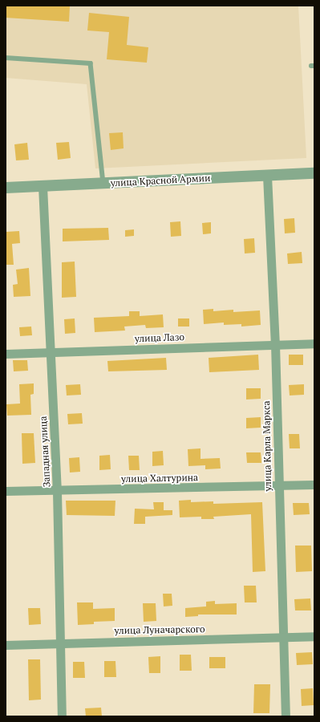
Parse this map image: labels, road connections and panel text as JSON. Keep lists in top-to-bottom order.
{
  "streets": {
    "street": [
      "улица Красной Армии",
      "улица Лазо",
      "улица Карла Маркса",
      "Западная улица",
      "улица Халтурина",
      "улица Луначарского"
    ]
  },
  "crossings": [
    ["улица Красной Армии", "улица Карла Маркса"],
    ["улица Красной Армии", "Западная улица"],
    ["улица Лазо", "улица Карла Маркса"],
    ["улица Лазо", "Западная улица"],
    ["улица Карла Маркса", "улица Халтурина"],
    ["улица Карла Маркса", "улица Луначарского"],
    ["Западная улица", "улица Халтурина"],
    ["Западная улица", "улица Луначарского"]
  ]
}
